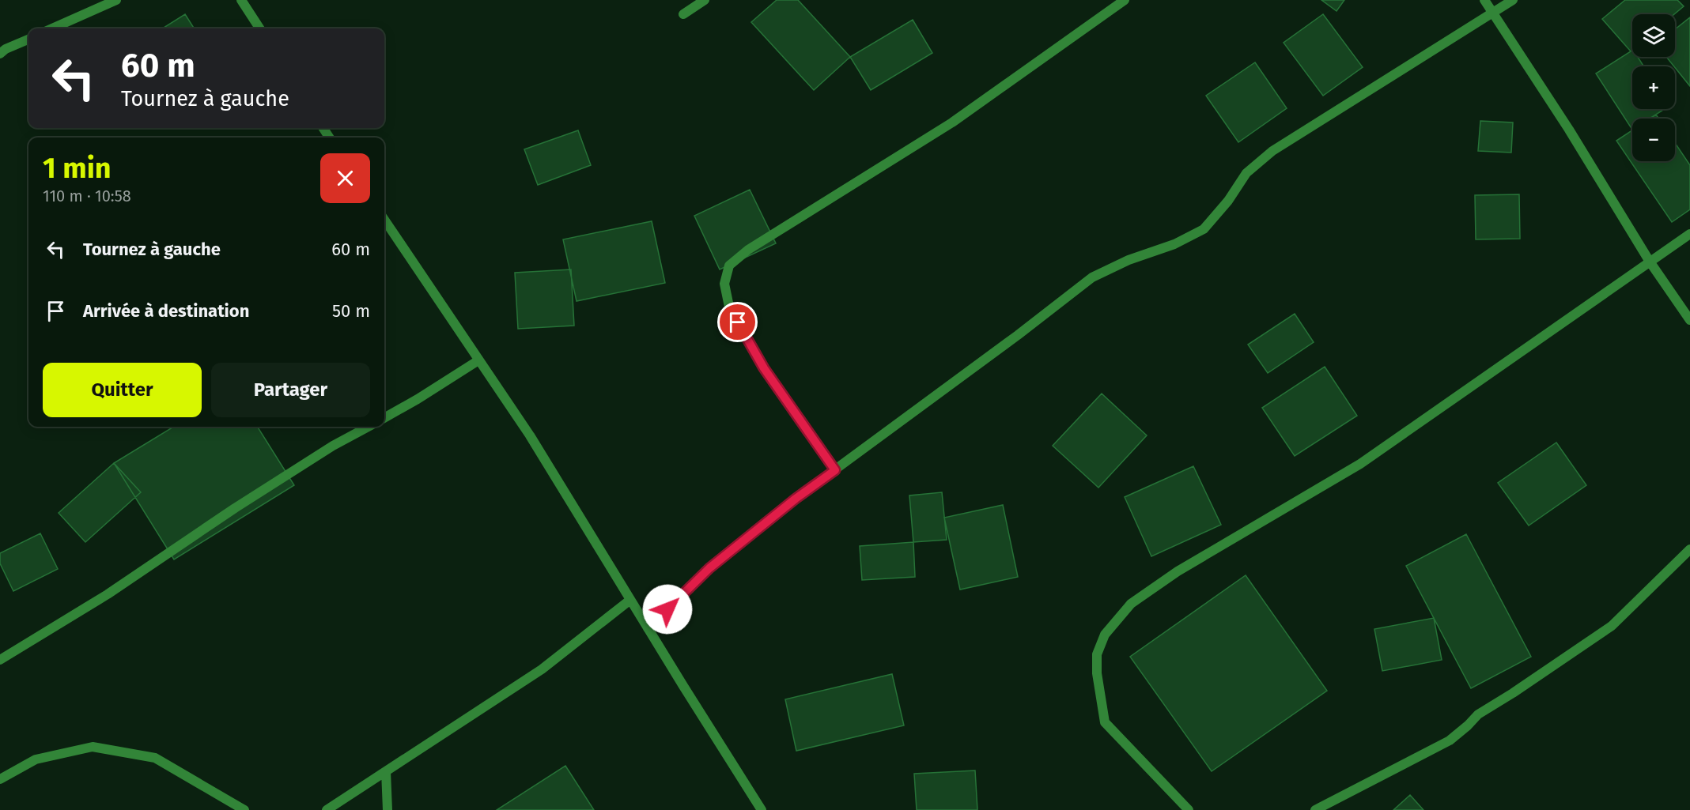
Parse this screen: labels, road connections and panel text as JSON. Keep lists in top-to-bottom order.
{
  "page": {
    "map_buttons": ["+", "−"],
    "turn": ["60 m", "Tournez à gauche"],
    "heading": ["1 min", "110 m · 10:58"],
    "list": [
      {
        "name": "Tournez à gauche",
        "value": "60 m"
      },
      {
        "name": "Arrivée à destination",
        "value": "50 m"
      }
    ],
    "buttons": ["Quitter", "Partager"]
  }
}
